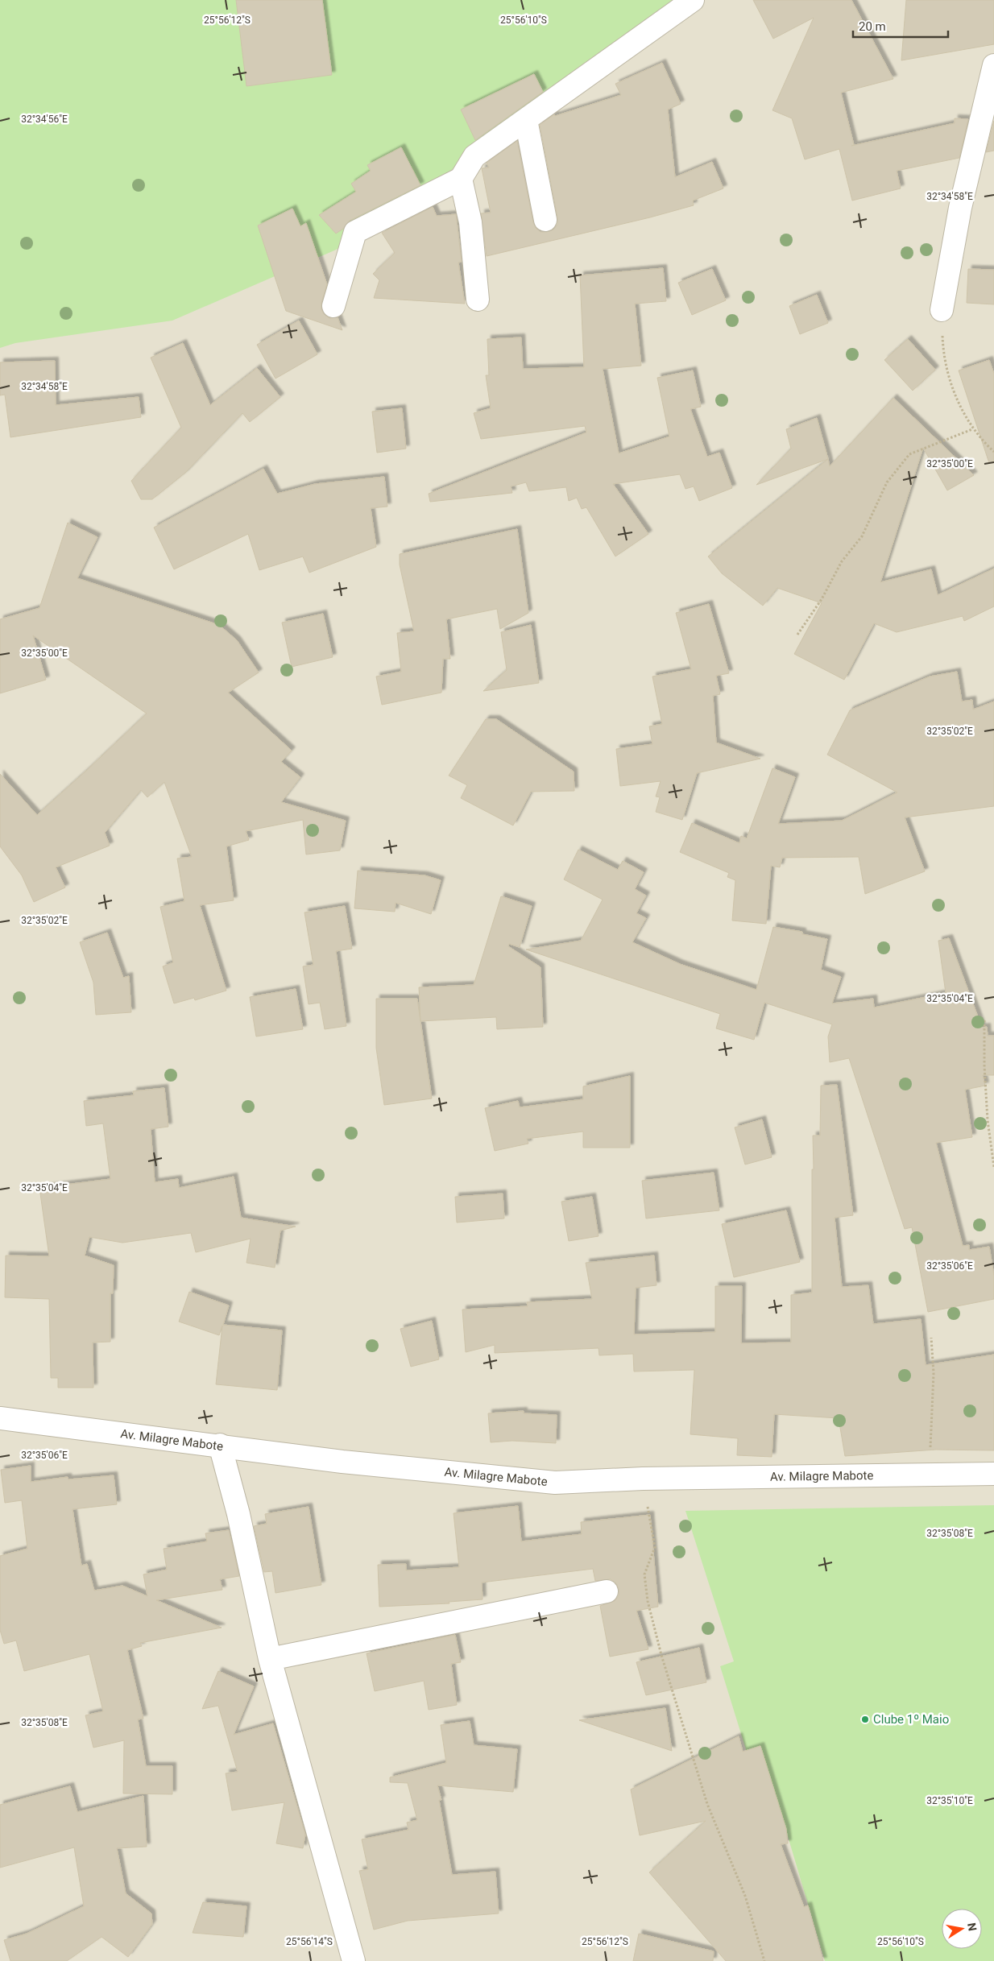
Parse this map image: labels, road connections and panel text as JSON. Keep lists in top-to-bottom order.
{
  "streets": {
    "street": ["Av. Milagre Mabote"]
  },
  "places": ["Clube 1º Maio"],
  "scale_bar": "20 m",
  "north": "right",
  "coordinates": [
    "25°56'12\"S",
    "25°56'10\"S",
    "32°34'56\"E",
    "32°34'58\"E",
    "32°35'00\"E",
    "32°35'02\"E",
    "32°35'04\"E",
    "32°35'06\"E",
    "32°35'08\"E",
    "32°35'10\"E",
    "25°56'14\"S"
  ]
}
